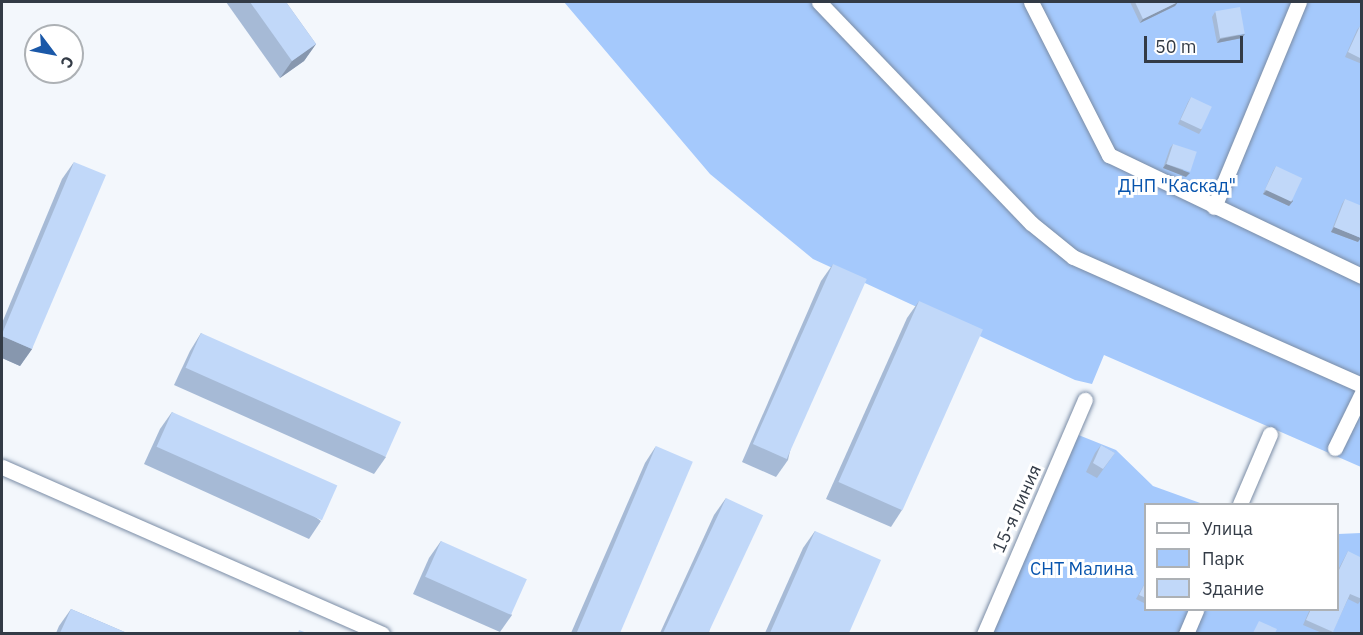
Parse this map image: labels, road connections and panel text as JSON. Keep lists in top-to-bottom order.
{
  "streets": {
    "street": ["15-я линия"]
  },
  "parks": ["ДНП \"Каскад\"", "СНТ Малина"],
  "legend": ["Улица", "Парк", "Здание"],
  "scale_bar": "50 m",
  "north": "bottom right"
}
